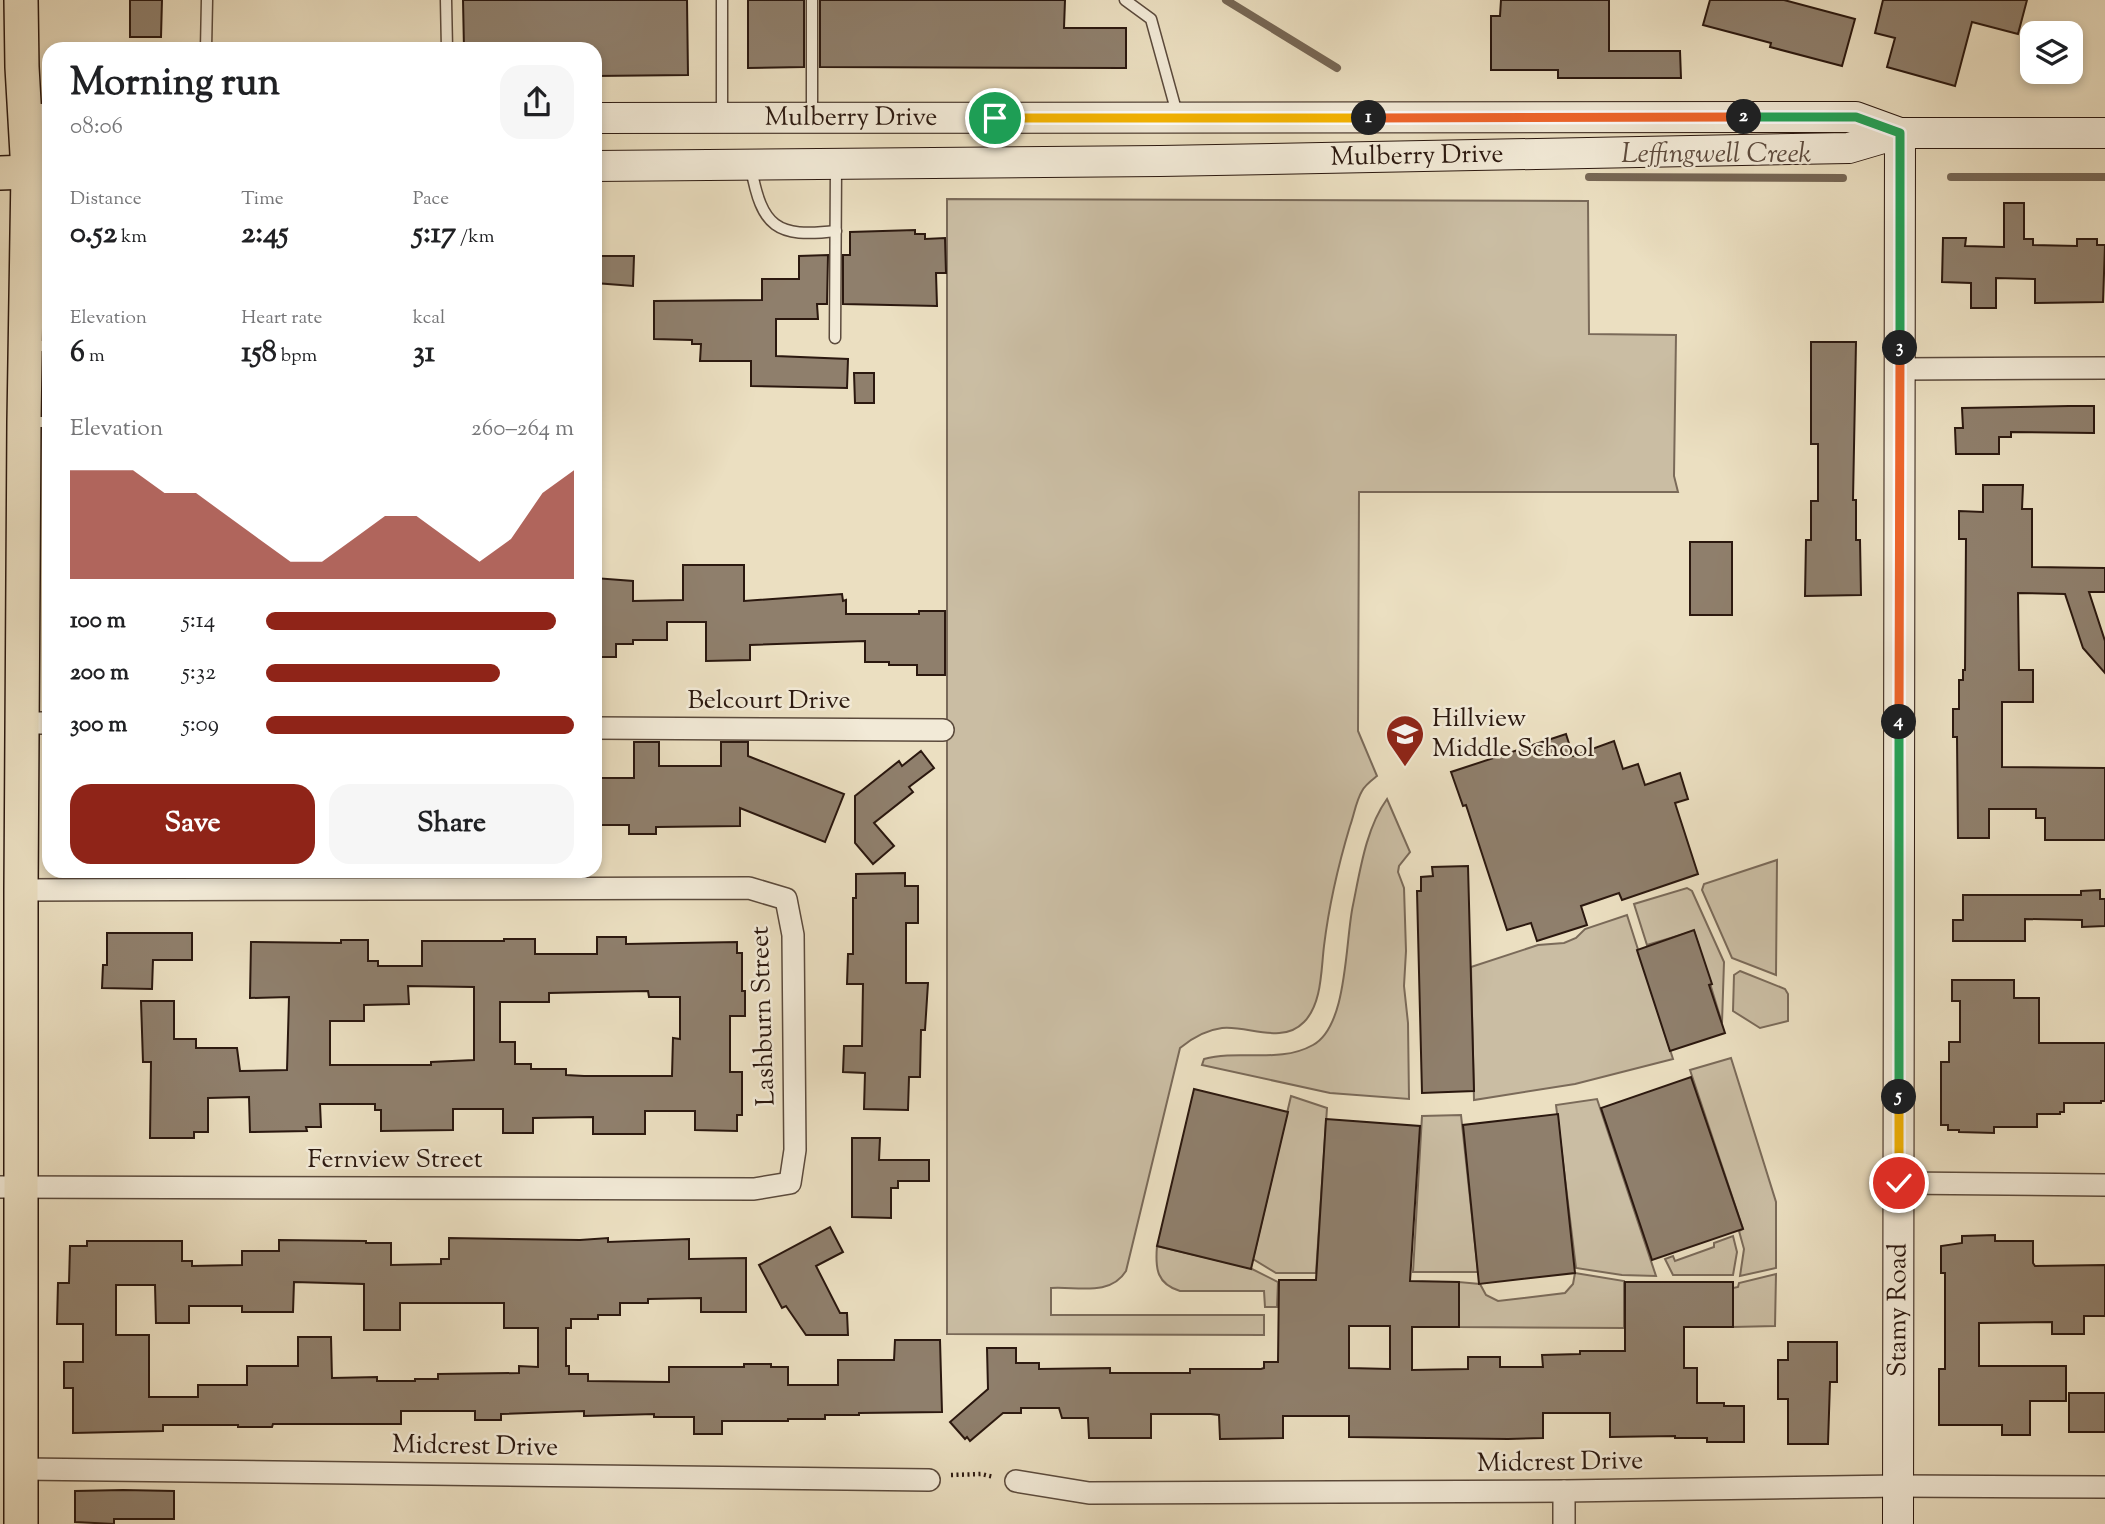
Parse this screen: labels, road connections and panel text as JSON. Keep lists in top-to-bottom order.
{
  "streets": {
    "street": [
      "Mulberry Drive",
      "Belcourt Drive",
      "Lashburn Street",
      "Fernview Street",
      "Stamy Road",
      "Midcrest Drive"
    ]
  },
  "crossings": [
    ["Mulberry Drive", "Stamy Road"],
    ["Lashburn Street", "Fernview Street"],
    ["Stamy Road", "Midcrest Drive"]
  ],
  "water": ["Leffingwell Creek"],
  "places": {
    "school or university": ["Hillview Middle School"]
  },
  "page": {
    "heading": ["Morning run", "08:06"],
    "pins": [
      "2",
      "1",
      "3",
      "4",
      "5"
    ],
    "stats": [
      ["Distance", "0.52 km"],
      ["Time", "2:45"],
      ["Pace", "5:17 /km"],
      ["Elevation", "6 m"],
      ["Heart rate", "158 bpm"],
      ["kcal", "31"]
    ],
    "chart": ["Elevation", "260–264 m"],
    "list": [
      {
        "name": "100 m",
        "note": "5:14"
      },
      {
        "name": "200 m",
        "note": "5:32"
      },
      {
        "name": "300 m",
        "note": "5:09"
      }
    ],
    "buttons": ["Save", "Share"]
  }
}
